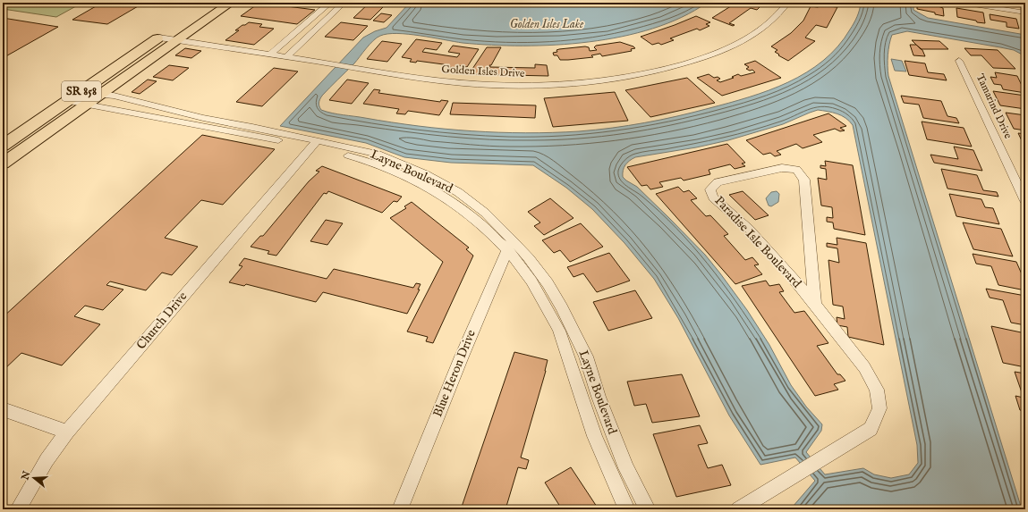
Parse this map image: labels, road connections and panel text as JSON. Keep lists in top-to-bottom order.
{
  "streets": {
    "main road": ["SR 858"],
    "street": [
      "Golden Isles Drive",
      "Tamarind Drive",
      "Layne Boulevard",
      "Paradise Isle Boulevard",
      "Church Drive",
      "Blue Heron Drive"
    ]
  },
  "crossings": [
    ["Golden Isles Drive", "SR 858"],
    ["SR 858", "Layne Boulevard"],
    ["Layne Boulevard", "Church Drive"],
    ["Layne Boulevard", "Blue Heron Drive"]
  ],
  "water": ["Golden Isles Lake"],
  "north": "left"
}
